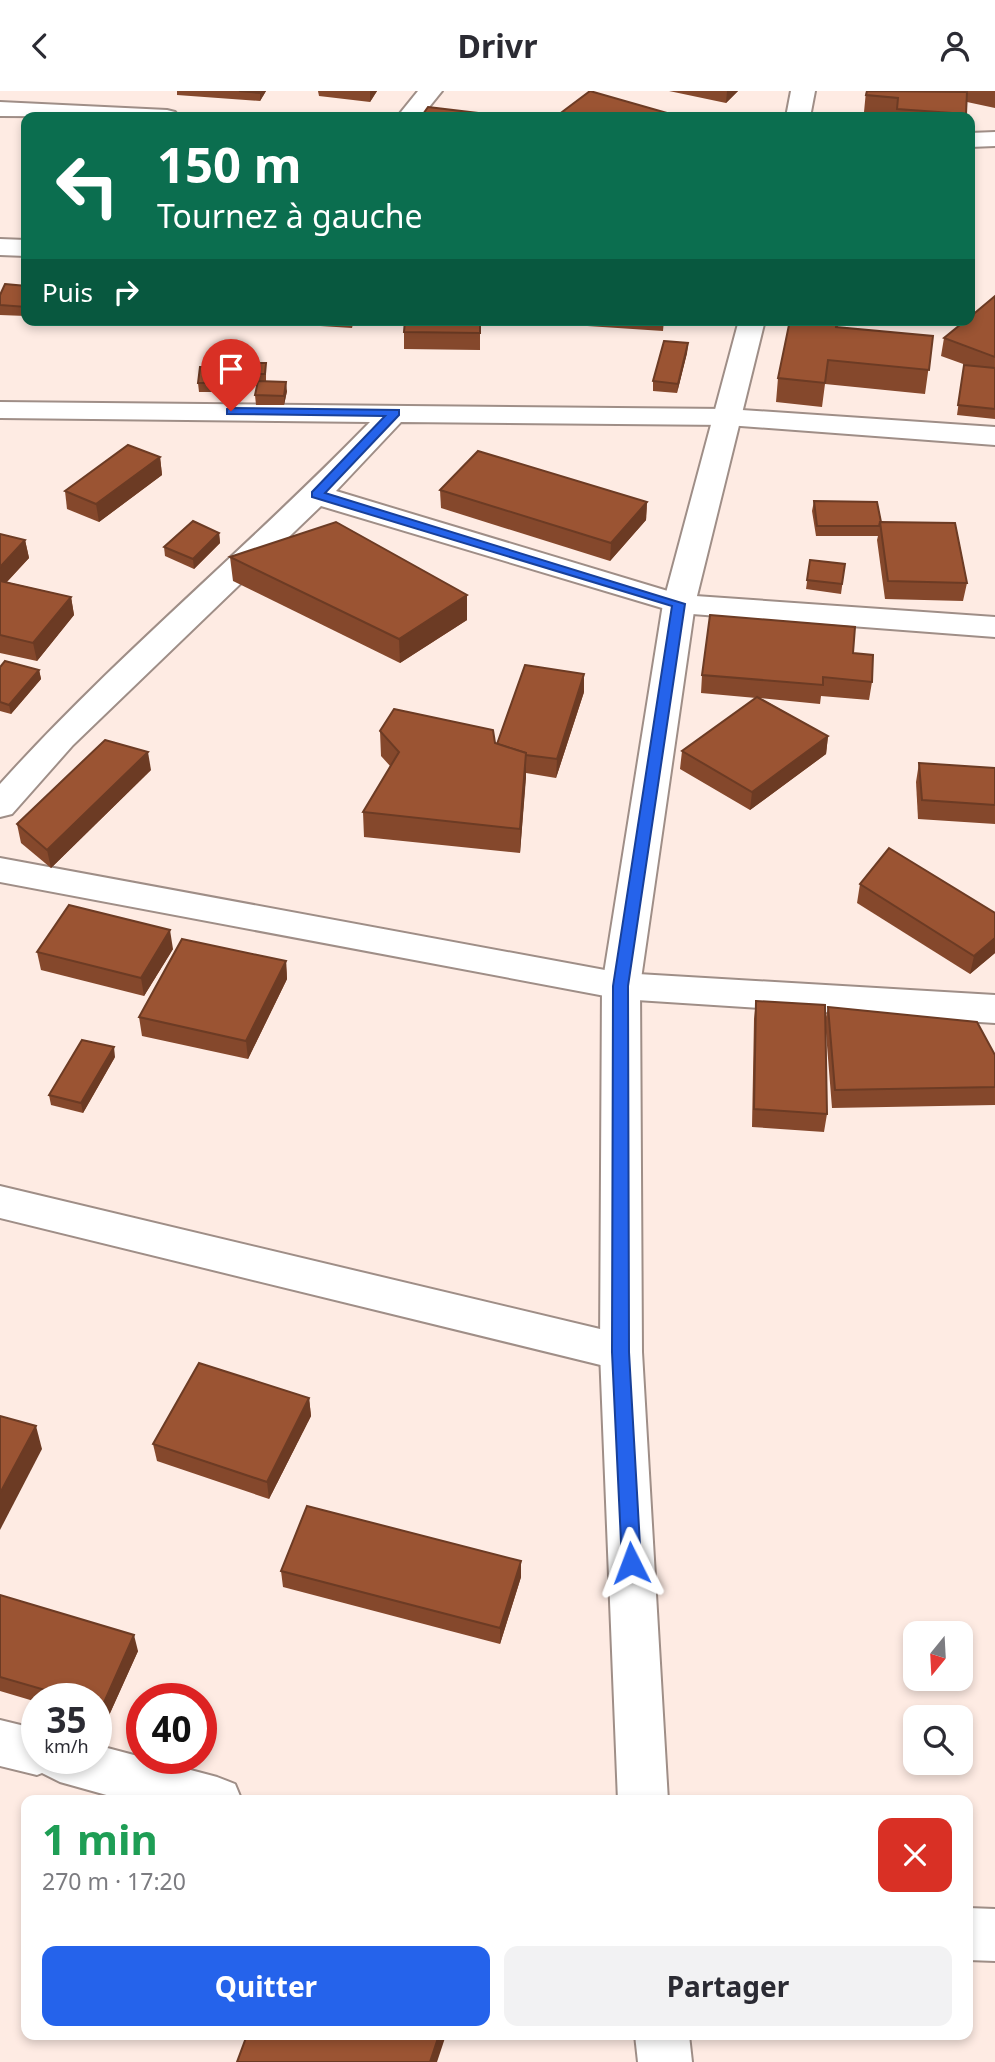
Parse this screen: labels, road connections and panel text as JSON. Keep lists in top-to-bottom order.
{
  "north": "bottom",
  "page": {
    "header": "Drivr",
    "turn": ["150 m", "Tournez à gauche"],
    "then": "Puis",
    "speed": "35 km/h",
    "limit": "40",
    "heading": ["1 min", "270 m · 17:20"],
    "buttons": ["Quitter", "Partager"]
  }
}
